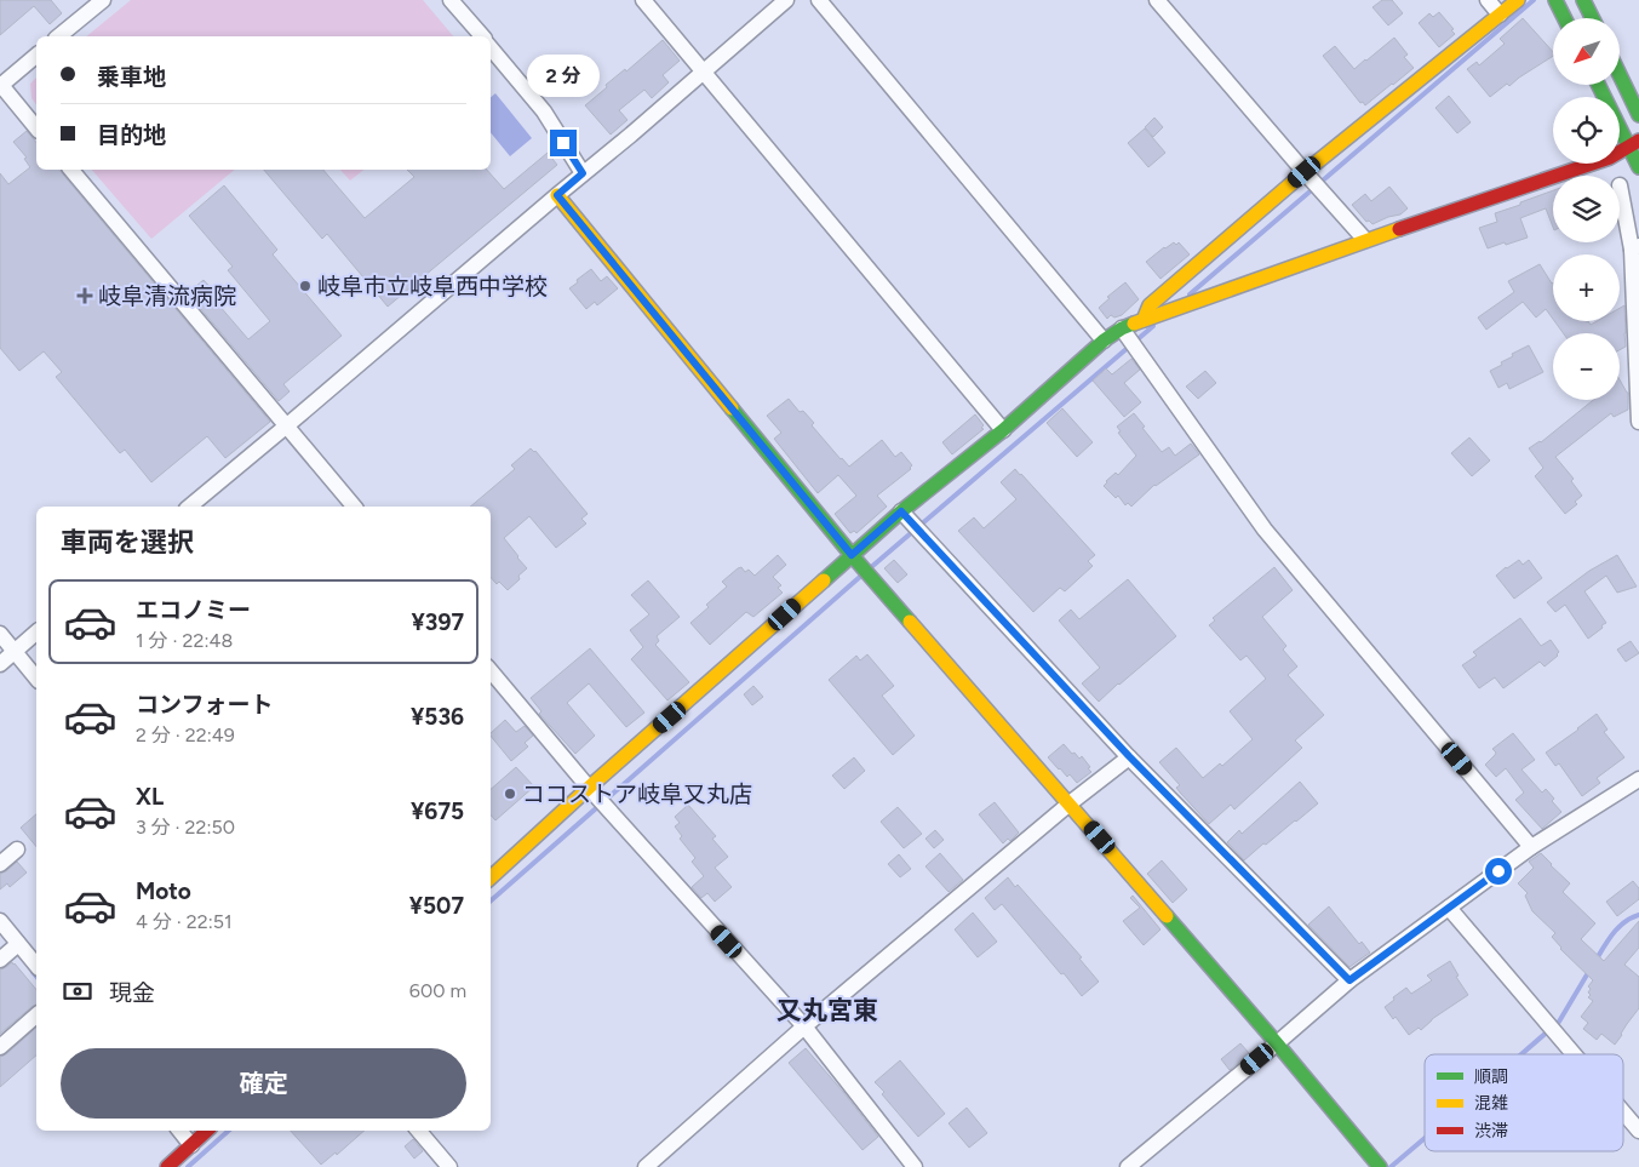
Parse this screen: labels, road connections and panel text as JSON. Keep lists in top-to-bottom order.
{
  "districts": ["又丸宮東"],
  "places": {
    "other": ["岐阜市立岐阜西中学校", "ココストア岐阜又丸店"],
    "health": ["岐阜清流病院"]
  },
  "legend": ["順調", "混雑", "渋滞"],
  "north": "bottom left",
  "page": {
    "map_buttons": ["+", "−"],
    "banner": ["乗車地", "目的地"],
    "bubble": "2 分",
    "heading": "車両を選択",
    "list": [
      {
        "name": "エコノミー",
        "note": "1 分 · 22:48",
        "value": "¥397"
      },
      {
        "name": "コンフォート",
        "note": "2 分 · 22:49",
        "value": "¥536"
      },
      {
        "name": "XL",
        "note": "3 分 · 22:50",
        "value": "¥675"
      },
      {
        "name": "Moto",
        "note": "4 分 · 22:51",
        "value": "¥507"
      }
    ],
    "pay": ["現金", "600 m"],
    "buttons": "確定"
  }
}
